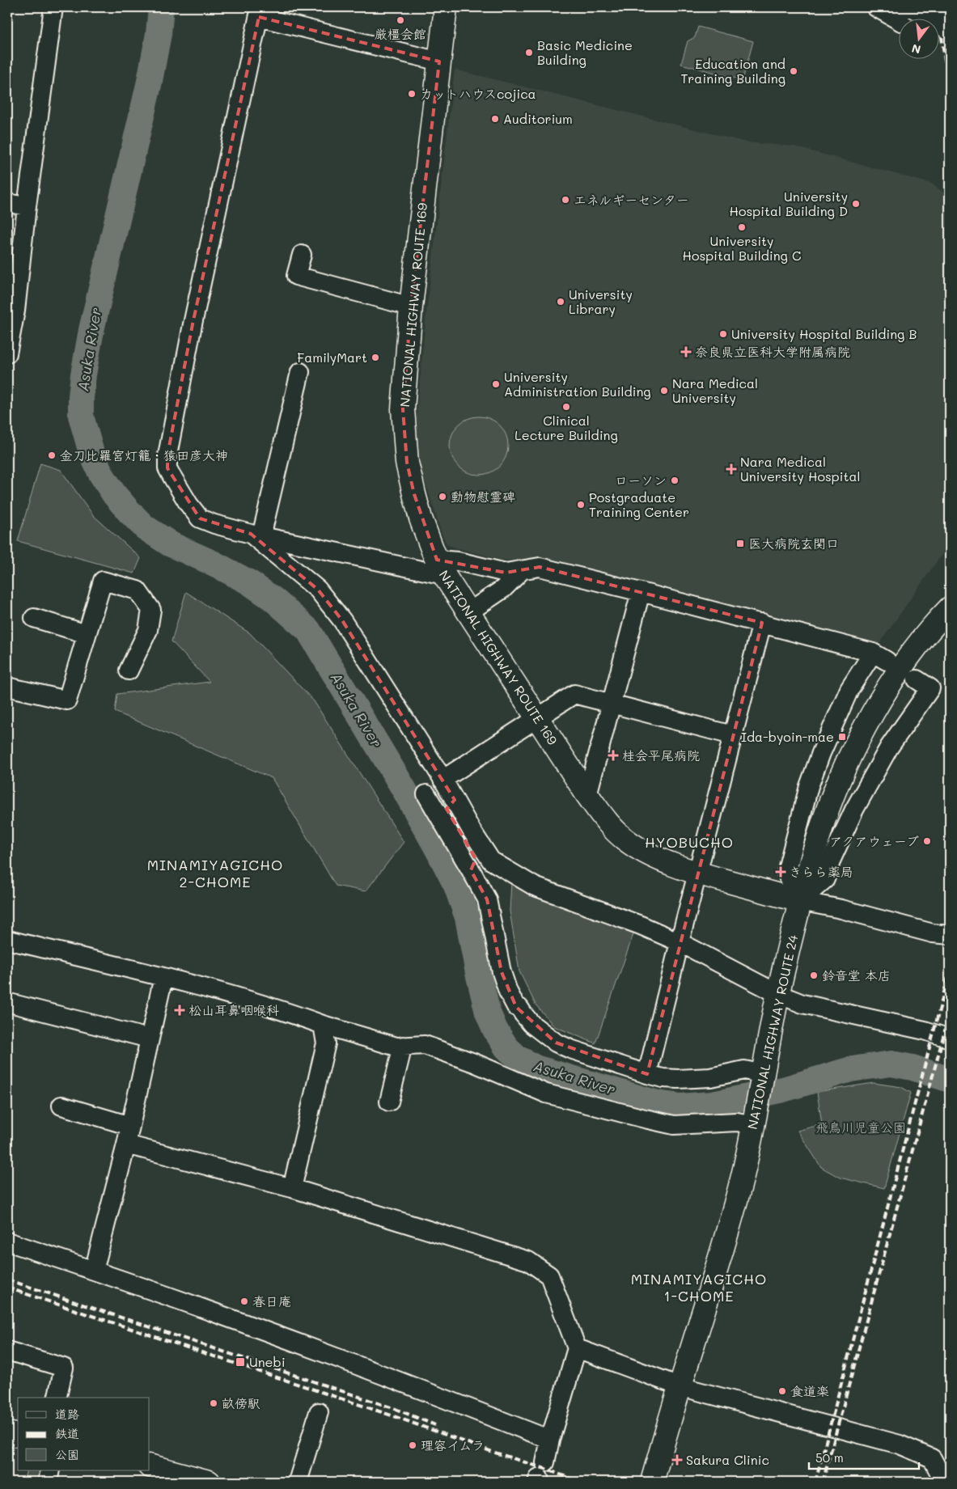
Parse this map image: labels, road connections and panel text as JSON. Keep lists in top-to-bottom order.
{
  "streets": {
    "highway": ["NATIONAL HIGHWAY ROUTE 169", "NATIONAL HIGHWAY ROUTE 24"]
  },
  "crossings": [
    ["NATIONAL HIGHWAY ROUTE 169", "NATIONAL HIGHWAY ROUTE 24"]
  ],
  "districts": ["HYOBUCHO", "MINAMIYAGICHO 2-CHOME", "MINAMIYAGICHO 1-CHOME"],
  "water": ["Asuka River"],
  "parks": ["飛鳥川児童公園"],
  "places": {
    "other": [
      "厳橿会館",
      "Basic Medicine Building",
      "Education and Training Building",
      "カットハウスcojica",
      "Auditorium",
      "エネルギーセンター",
      "University Hospital Building D",
      "University Hospital Building C",
      "University Library",
      "University Hospital Building B",
      "FamilyMart",
      "University Administration Building",
      "Nara Medical University",
      "Clinical Lecture Building",
      "金刀比羅宮灯籠・猿田彦大神",
      "ローソン",
      "動物慰霊碑",
      "Postgraduate Training Center",
      "アクアウェーブ",
      "鈴音堂 本店",
      "春日庵",
      "食道楽",
      "畝傍駅",
      "理容イムラ"
    ],
    "health": [
      "奈良県立医科大学附属病院",
      "Nara Medical University Hospital",
      "桂会平尾病院",
      "きらら薬局",
      "松山耳鼻咽喉科",
      "Sakura Clinic"
    ],
    "transit": ["医大病院玄関口", "Ida-byoin-mae", "Unebi"]
  },
  "legend": ["道路", "鉄道", "公園"],
  "scale_bar": "50 m",
  "north": "bottom"
}
